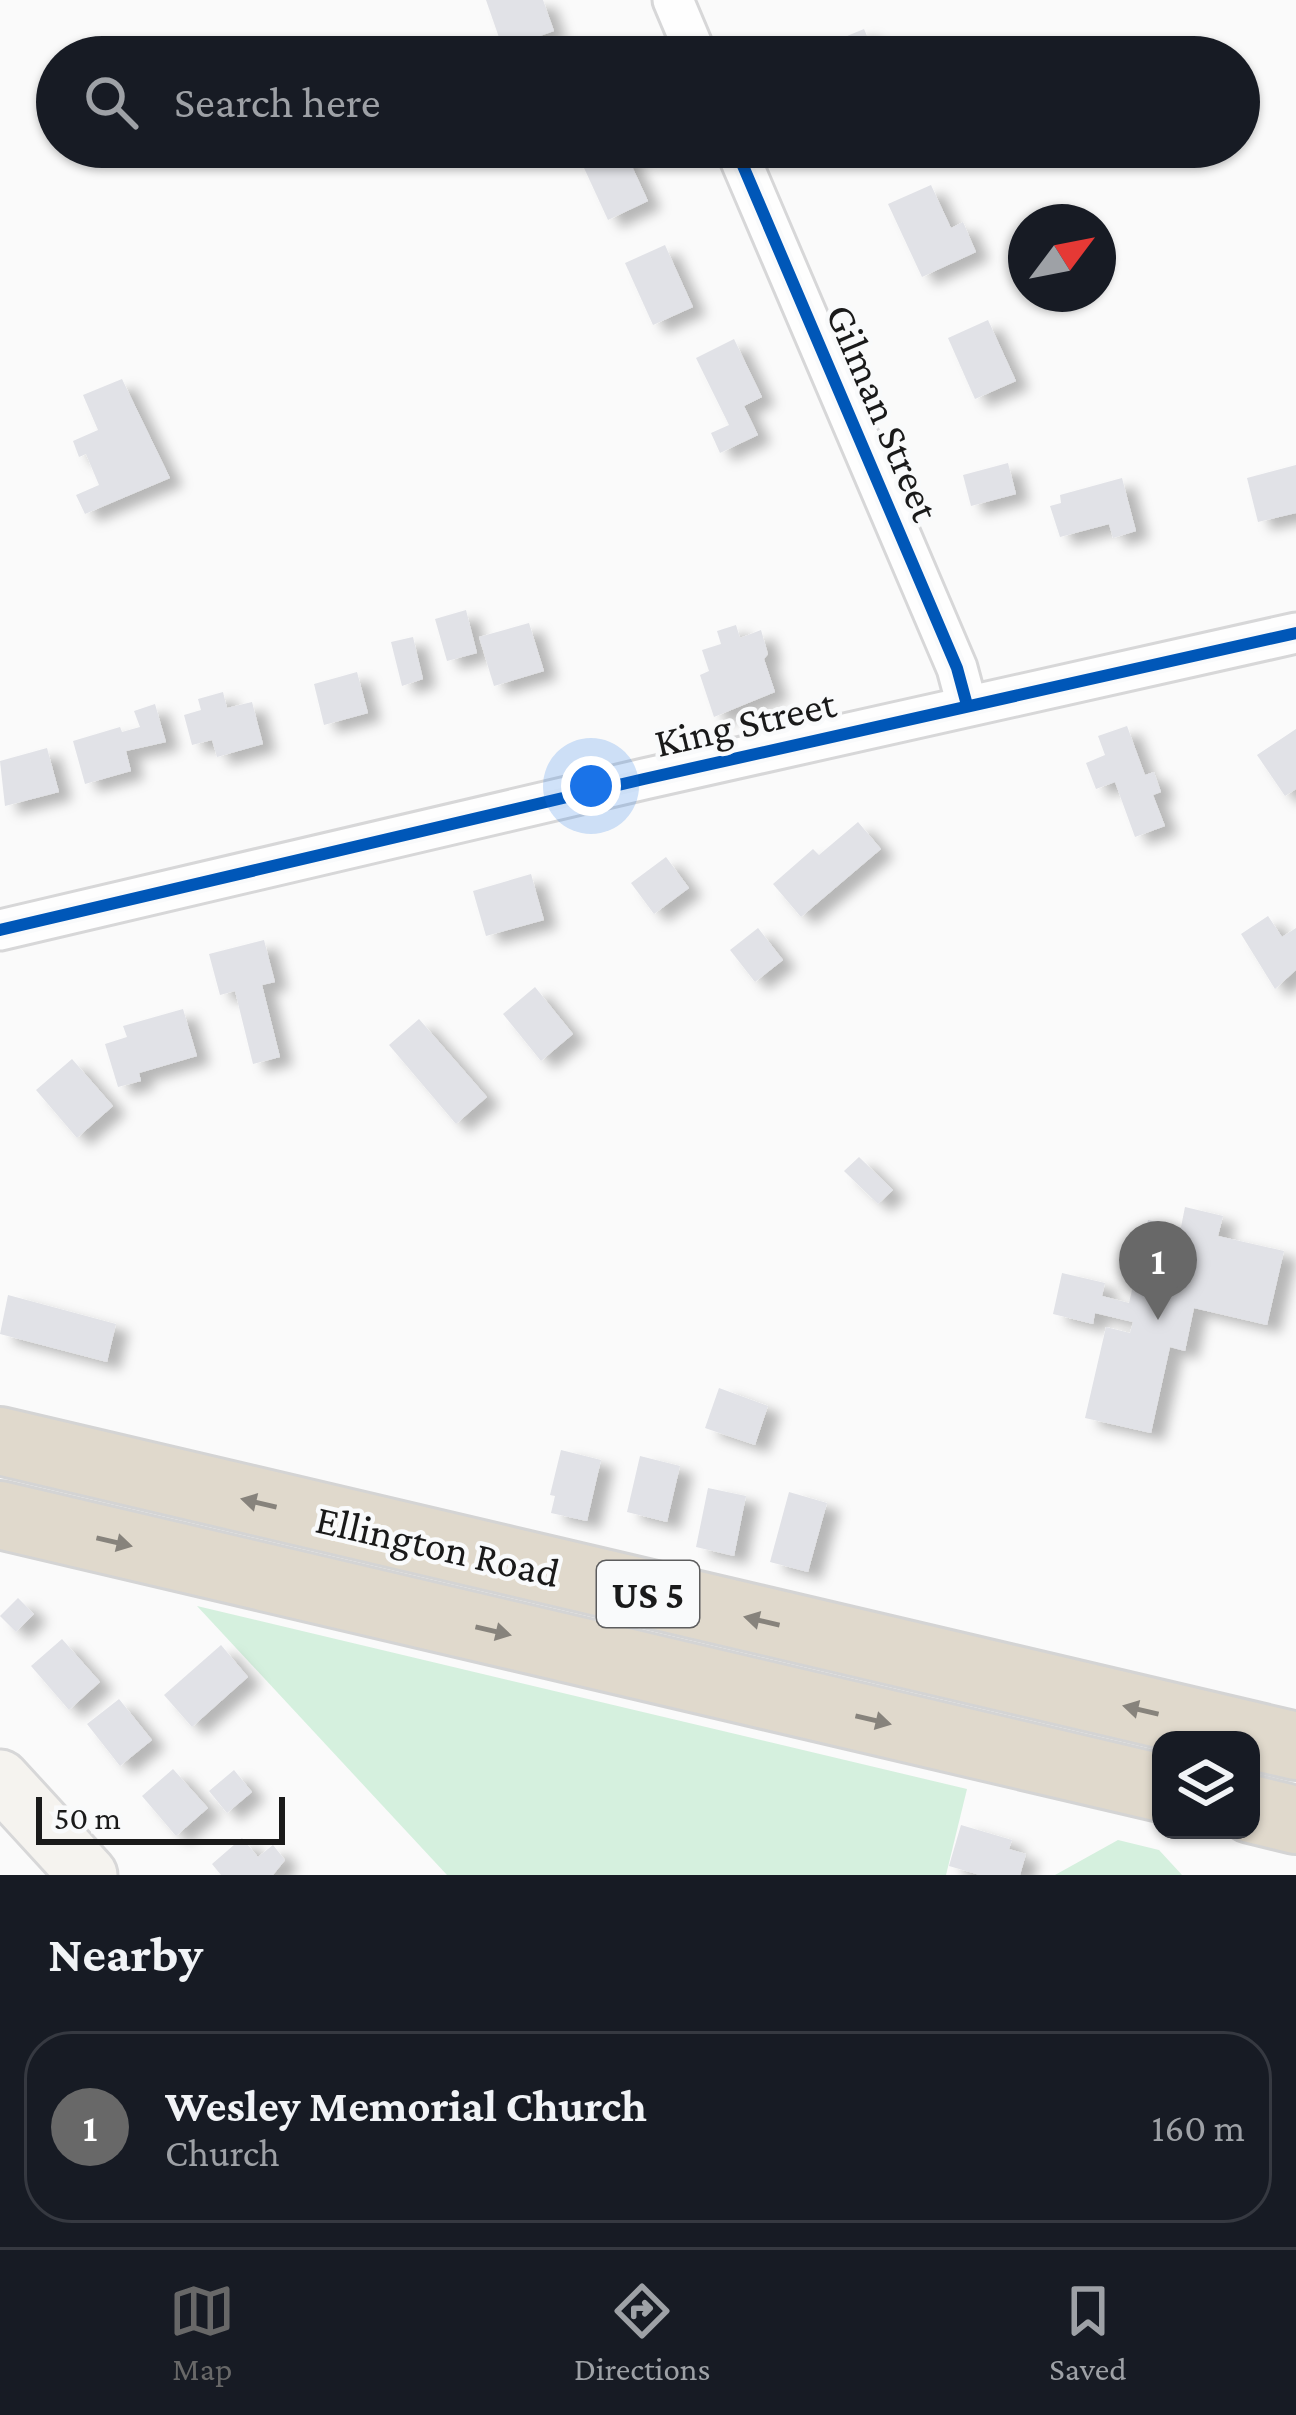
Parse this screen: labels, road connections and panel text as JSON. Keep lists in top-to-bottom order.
{
  "streets": {
    "highway": ["Ellington Road", "US 5"],
    "street": ["Gilman Street", "King Street"]
  },
  "crossings": [
    ["Gilman Street", "King Street"]
  ],
  "scale_bar": "50 m",
  "north": "top right",
  "page": {
    "search": "Search here",
    "pins": "1",
    "scale": "50 m",
    "heading": "Nearby",
    "list": [
      {
        "mark": "1",
        "name": "Wesley Memorial Church",
        "note": "Church",
        "value": "160 m"
      }
    ],
    "nav": ["Map", "Directions", "Saved"]
  }
}
